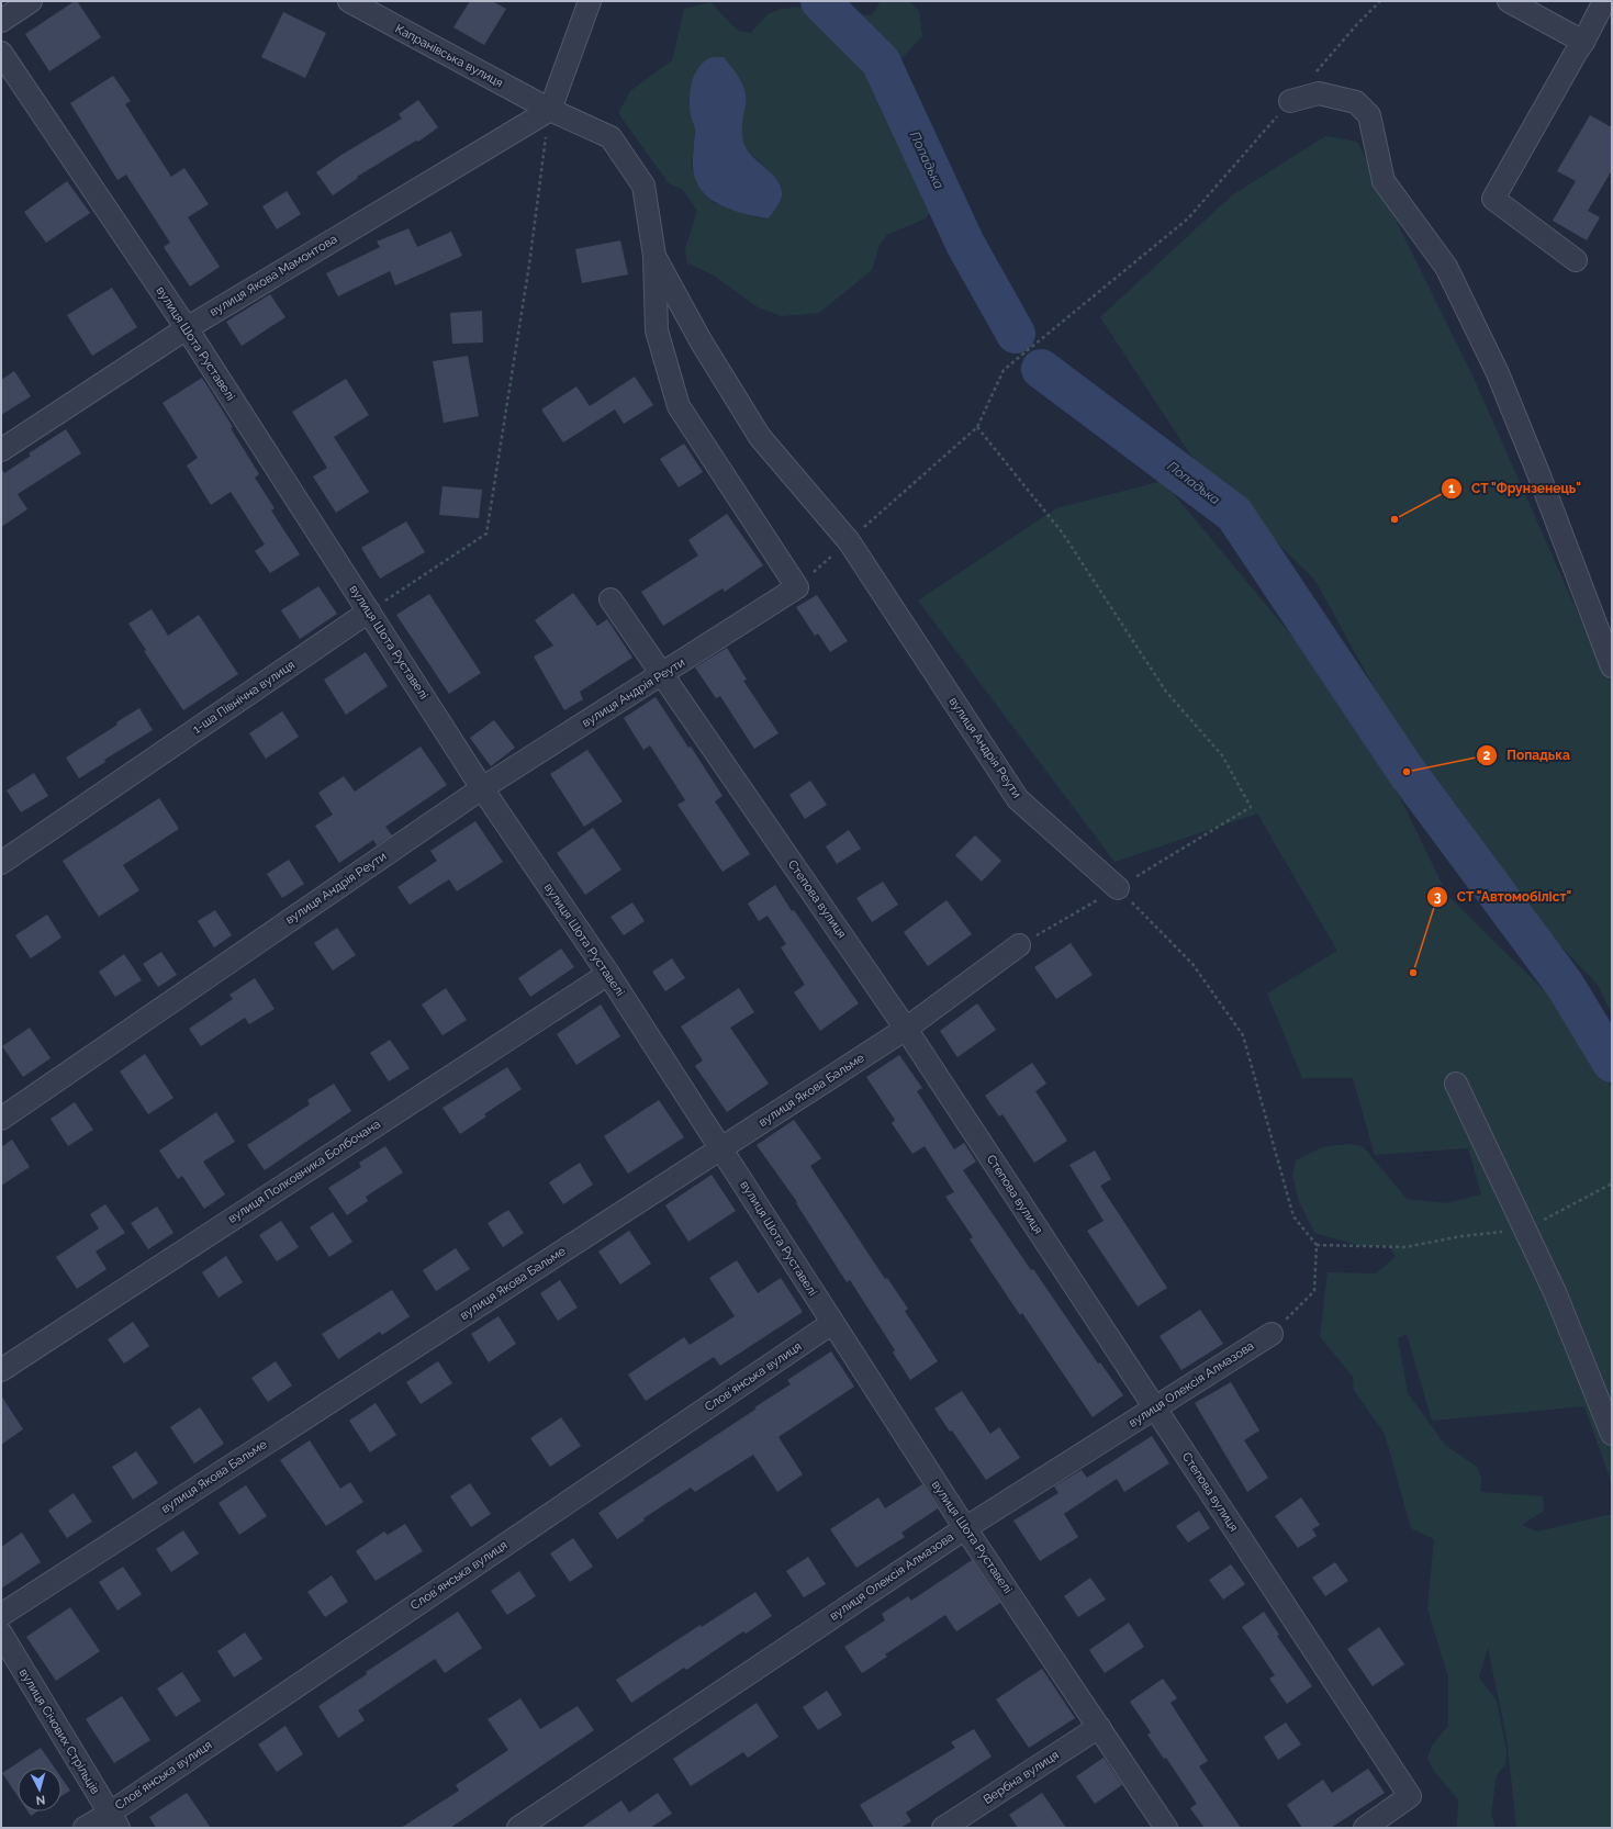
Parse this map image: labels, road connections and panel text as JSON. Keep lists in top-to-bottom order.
{
  "streets": {
    "street": [
      "Капранівська вулиця",
      "вулиця Якова Мамонтова",
      "вулиця Шота Руставелі",
      "вулиця Андрія Реути",
      "1-ша Північна вулиця",
      "Степова вулиця",
      "вулиця Якова Бальме",
      "вулиця Полковника Болбочана",
      "Словʼянська вулиця",
      "вулиця Олексія Алмазова",
      "вулиця Січових Стрільців",
      "Вербна вулиця"
    ]
  },
  "crossings": [
    ["Капранівська вулиця", "вулиця Якова Мамонтова"],
    ["вулиця Якова Мамонтова", "вулиця Шота Руставелі"],
    ["вулиця Шота Руставелі", "вулиця Андрія Реути"],
    ["вулиця Шота Руставелі", "1-ша Північна вулиця"],
    ["вулиця Шота Руставелі", "вулиця Якова Бальме"],
    ["вулиця Шота Руставелі", "вулиця Полковника Болбочана"],
    ["вулиця Шота Руставелі", "Словʼянська вулиця"],
    ["вулиця Шота Руставелі", "вулиця Олексія Алмазова"],
    ["вулиця Шота Руставелі", "Вербна вулиця"],
    ["вулиця Андрія Реути", "Степова вулиця"],
    ["Степова вулиця", "вулиця Якова Бальме"],
    ["Степова вулиця", "вулиця Олексія Алмазова"],
    ["Словʼянська вулиця", "вулиця Січових Стрільців"]
  ],
  "water": ["Попадька"],
  "places": ["СТ \"Фрунзенець\"", "Попадька", "СТ \"Автомобіліст\""],
  "north": "bottom"
}
